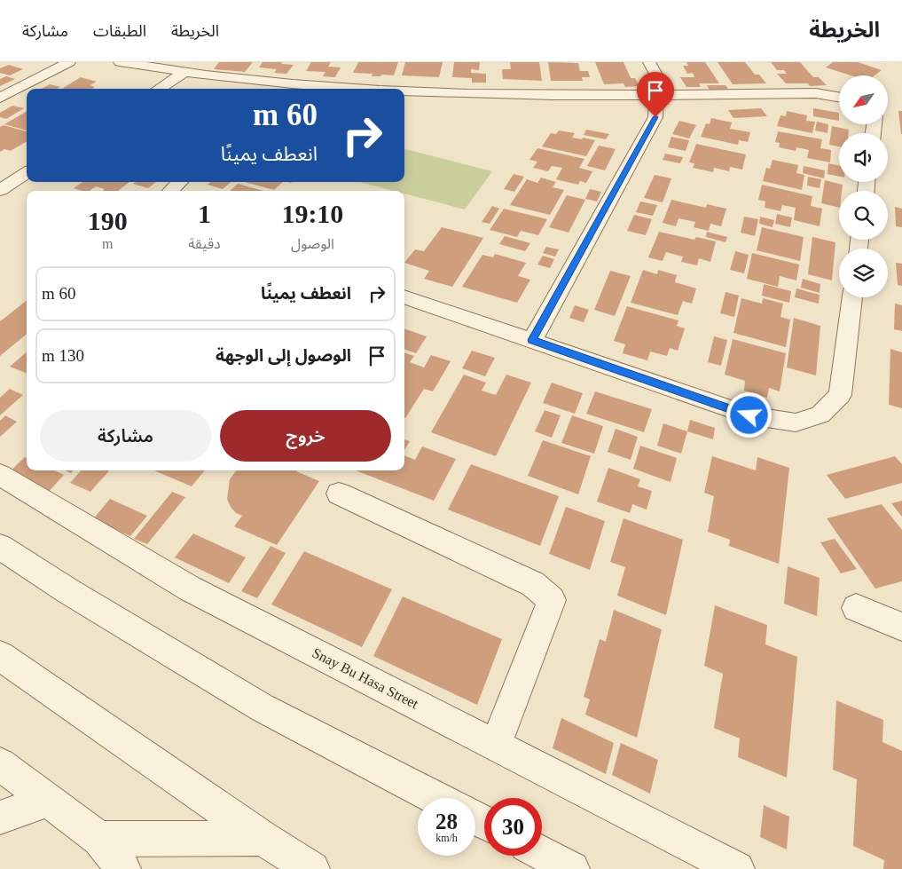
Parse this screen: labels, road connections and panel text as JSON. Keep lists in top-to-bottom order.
{
  "streets": {
    "street": ["Snay Bu Hasa Street"]
  },
  "north": "bottom left",
  "page": {
    "header": "الخريطة",
    "nav": ["الخريطة", "الطبقات", "مشاركة"],
    "turn": ["60 m", "انعطف يمينًا"],
    "eta": [
      "19:10",
      "الوصول",
      "1",
      "دقيقة",
      "190",
      "m"
    ],
    "list": [
      {
        "name": "انعطف يمينًا",
        "value": "60 m"
      },
      {
        "name": "الوصول إلى الوجهة",
        "value": "130 m"
      }
    ],
    "buttons": ["خروج", "مشاركة"],
    "speed": "28 km/h",
    "limit": "30"
  }
}
